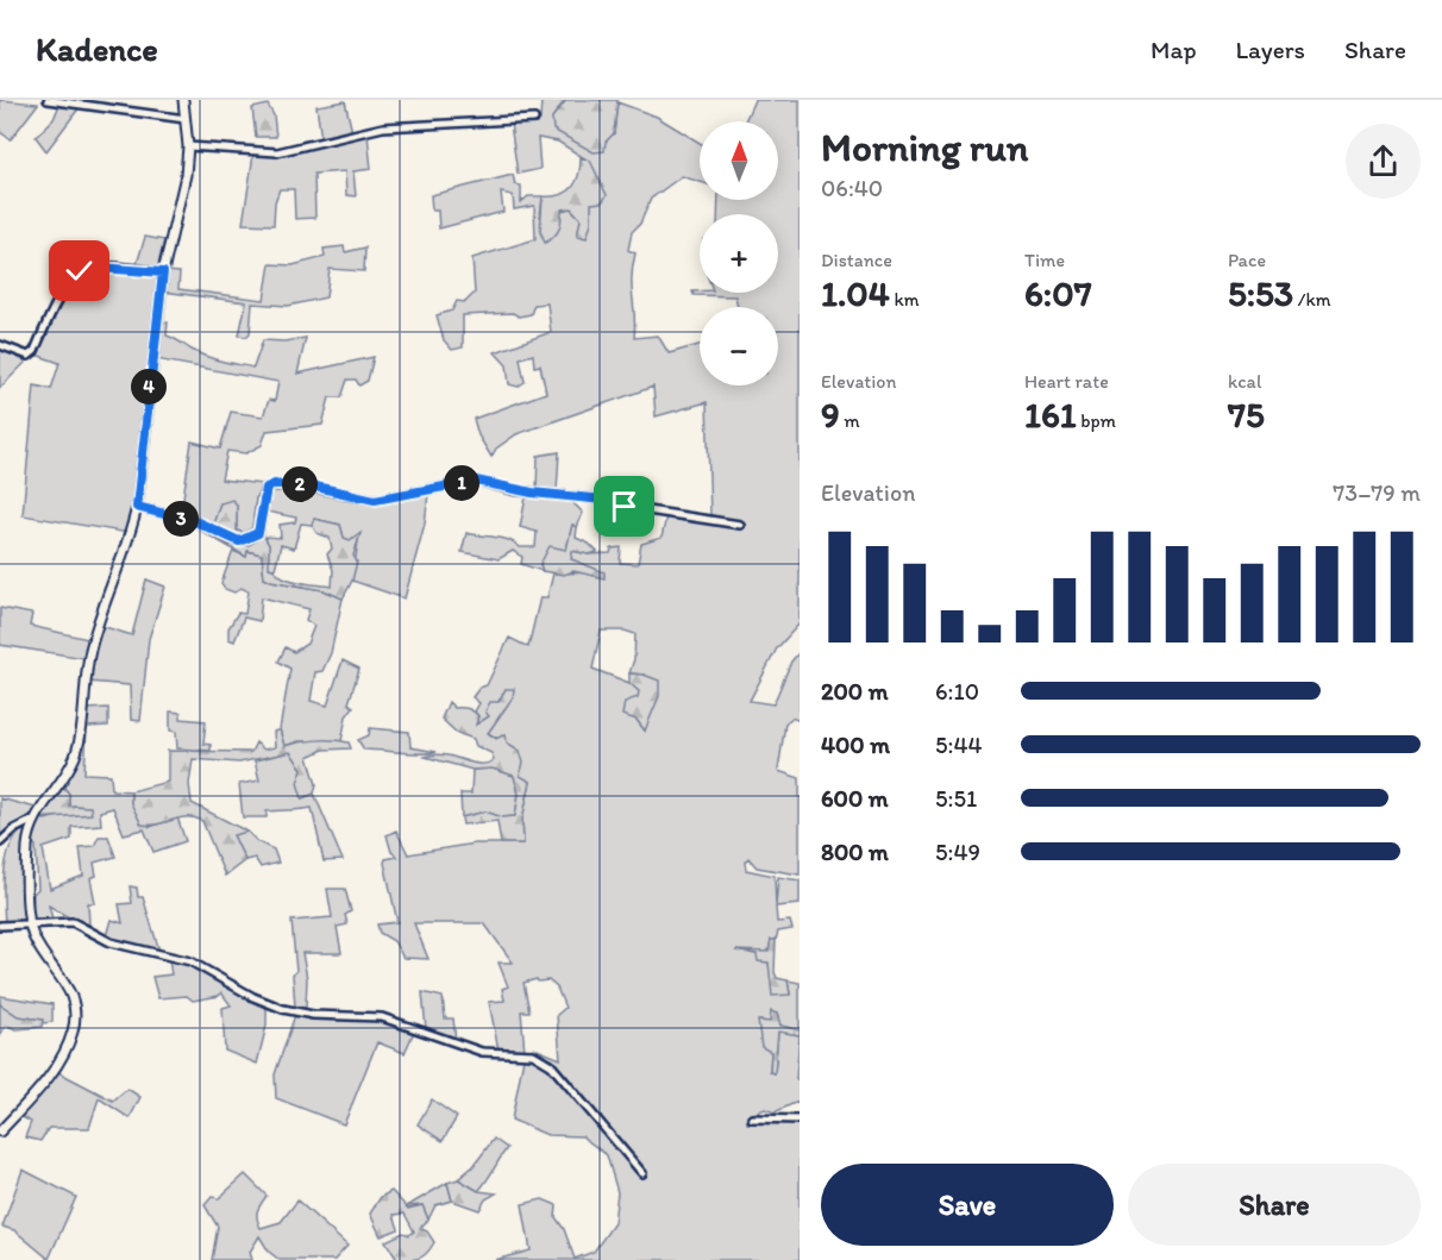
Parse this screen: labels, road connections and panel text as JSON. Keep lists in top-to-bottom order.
{
  "north": "top",
  "page": {
    "header": "Kadence",
    "nav": ["Map", "Layers", "Share"],
    "heading": ["Morning run", "06:40"],
    "map_buttons": ["+", "−"],
    "stats": [
      ["Distance", "1.04 km"],
      ["Time", "6:07"],
      ["Pace", "5:53 /km"],
      ["Elevation", "9 m"],
      ["Heart rate", "161 bpm"],
      ["kcal", "75"]
    ],
    "pins": [
      "4",
      "1",
      "2",
      "3"
    ],
    "chart": ["Elevation", "73–79 m"],
    "list": [
      {
        "name": "200 m",
        "note": "6:10"
      },
      {
        "name": "400 m",
        "note": "5:44"
      },
      {
        "name": "600 m",
        "note": "5:51"
      },
      {
        "name": "800 m",
        "note": "5:49"
      }
    ],
    "buttons": ["Save", "Share"]
  }
}
